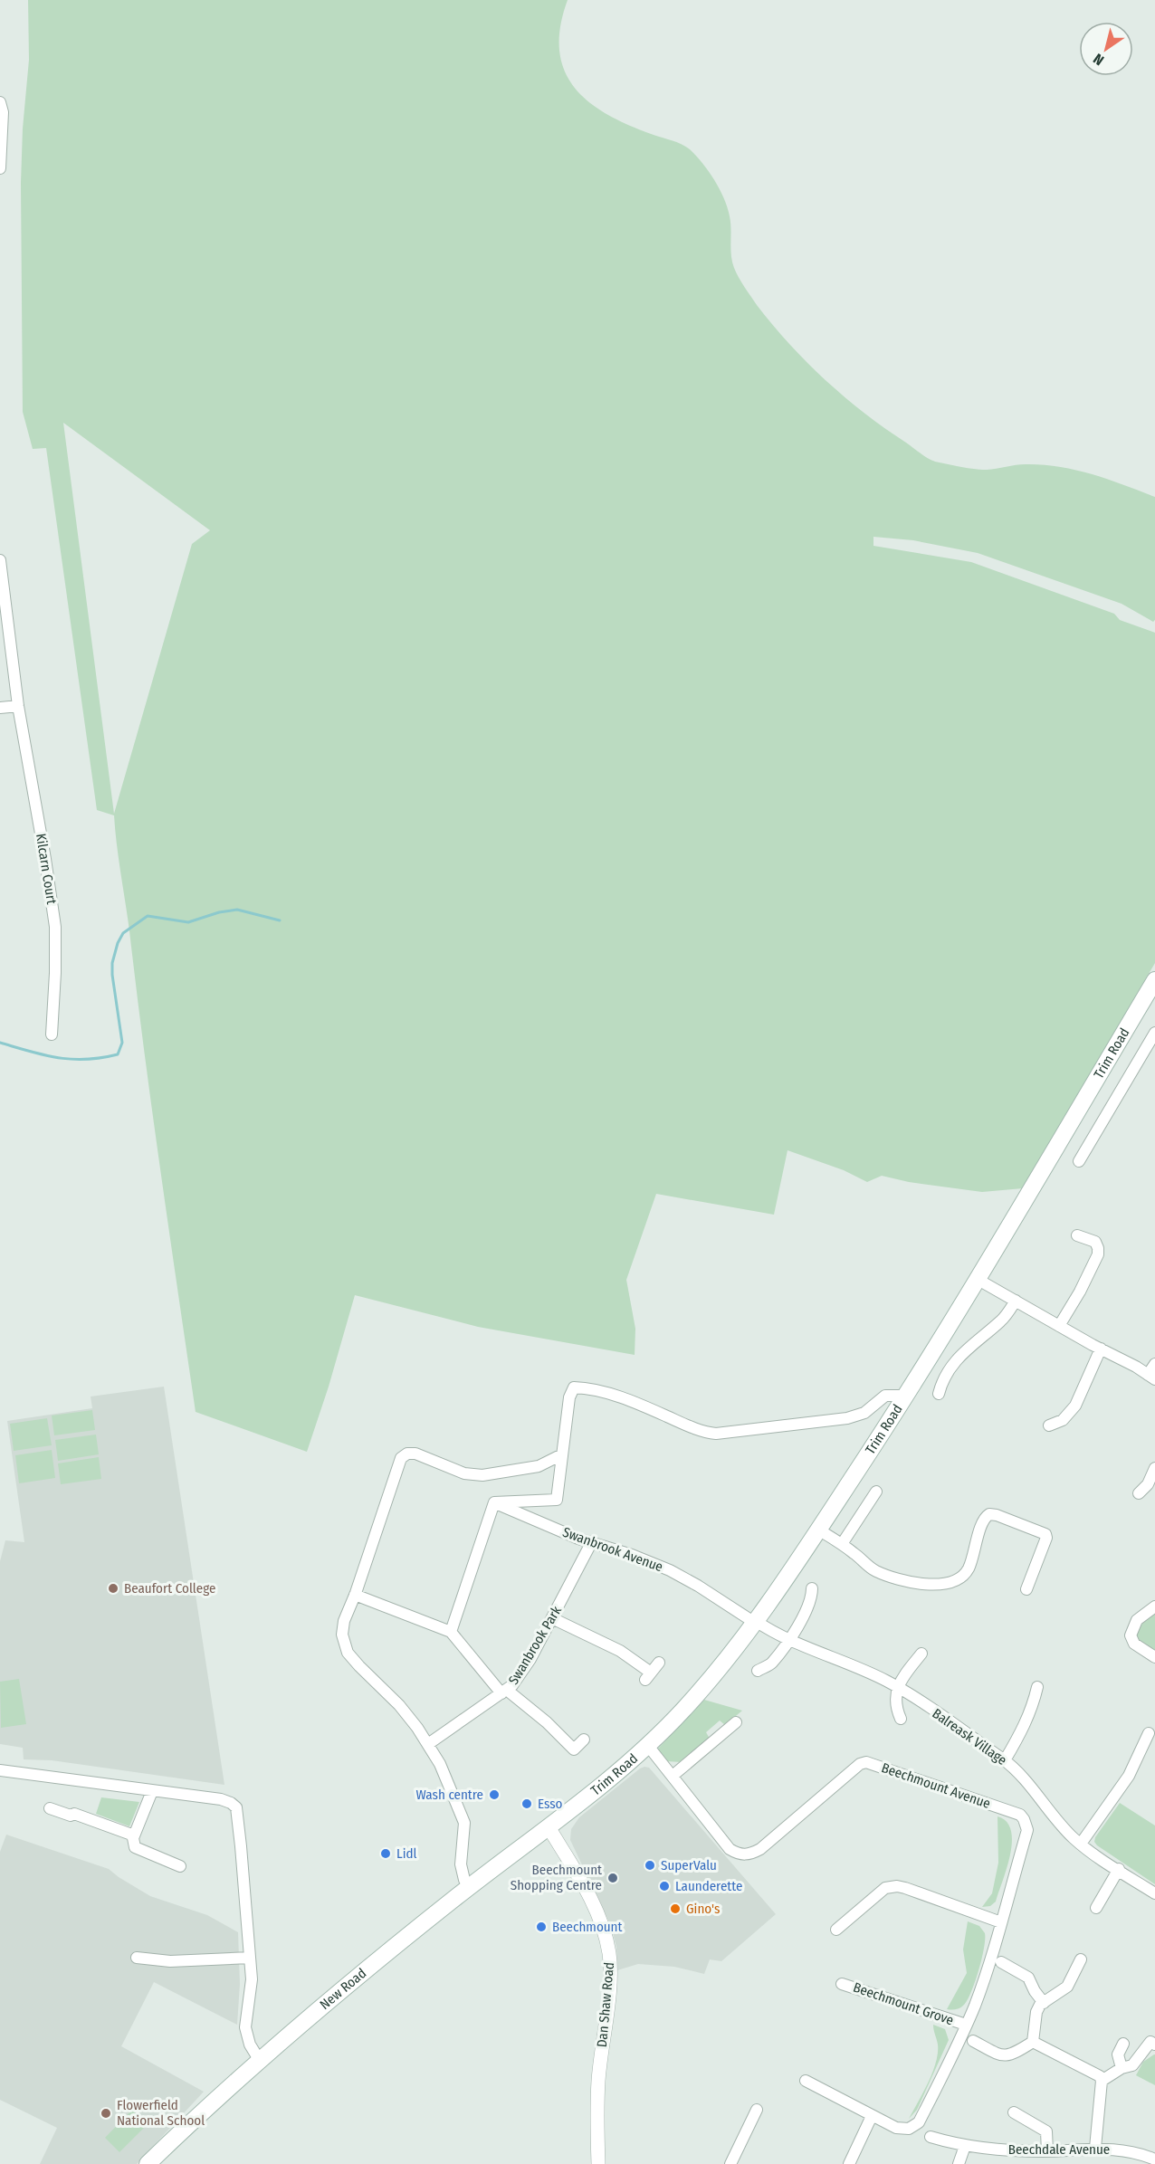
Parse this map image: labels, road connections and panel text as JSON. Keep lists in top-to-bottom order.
{
  "streets": {
    "main road": ["Trim Road", "New Road"],
    "street": [
      "Kilcarn Court",
      "Swanbrook Avenue",
      "Swanbrook Park",
      "Balreask Village",
      "Beechmount Avenue",
      "Beechmount Grove",
      "Dan Shaw Road",
      "Beechdale Avenue"
    ]
  },
  "crossings": [
    ["Trim Road", "Swanbrook Avenue"],
    ["Trim Road", "Balreask Village"],
    ["Trim Road", "Beechmount Avenue"],
    ["Trim Road", "New Road"],
    ["Trim Road", "Dan Shaw Road"],
    ["Swanbrook Avenue", "Swanbrook Park"],
    ["Swanbrook Avenue", "Balreask Village"],
    ["Beechmount Avenue", "Beechmount Grove"],
    ["New Road", "Dan Shaw Road"]
  ],
  "places": [
    "Beaufort College",
    "Wash centre",
    "Esso",
    "Lidl",
    "SuperValu",
    "Beechmount Shopping Centre",
    "Launderette",
    "Gino's",
    "Beechmount",
    "Flowerfield National School"
  ],
  "north": "bottom left"
}
